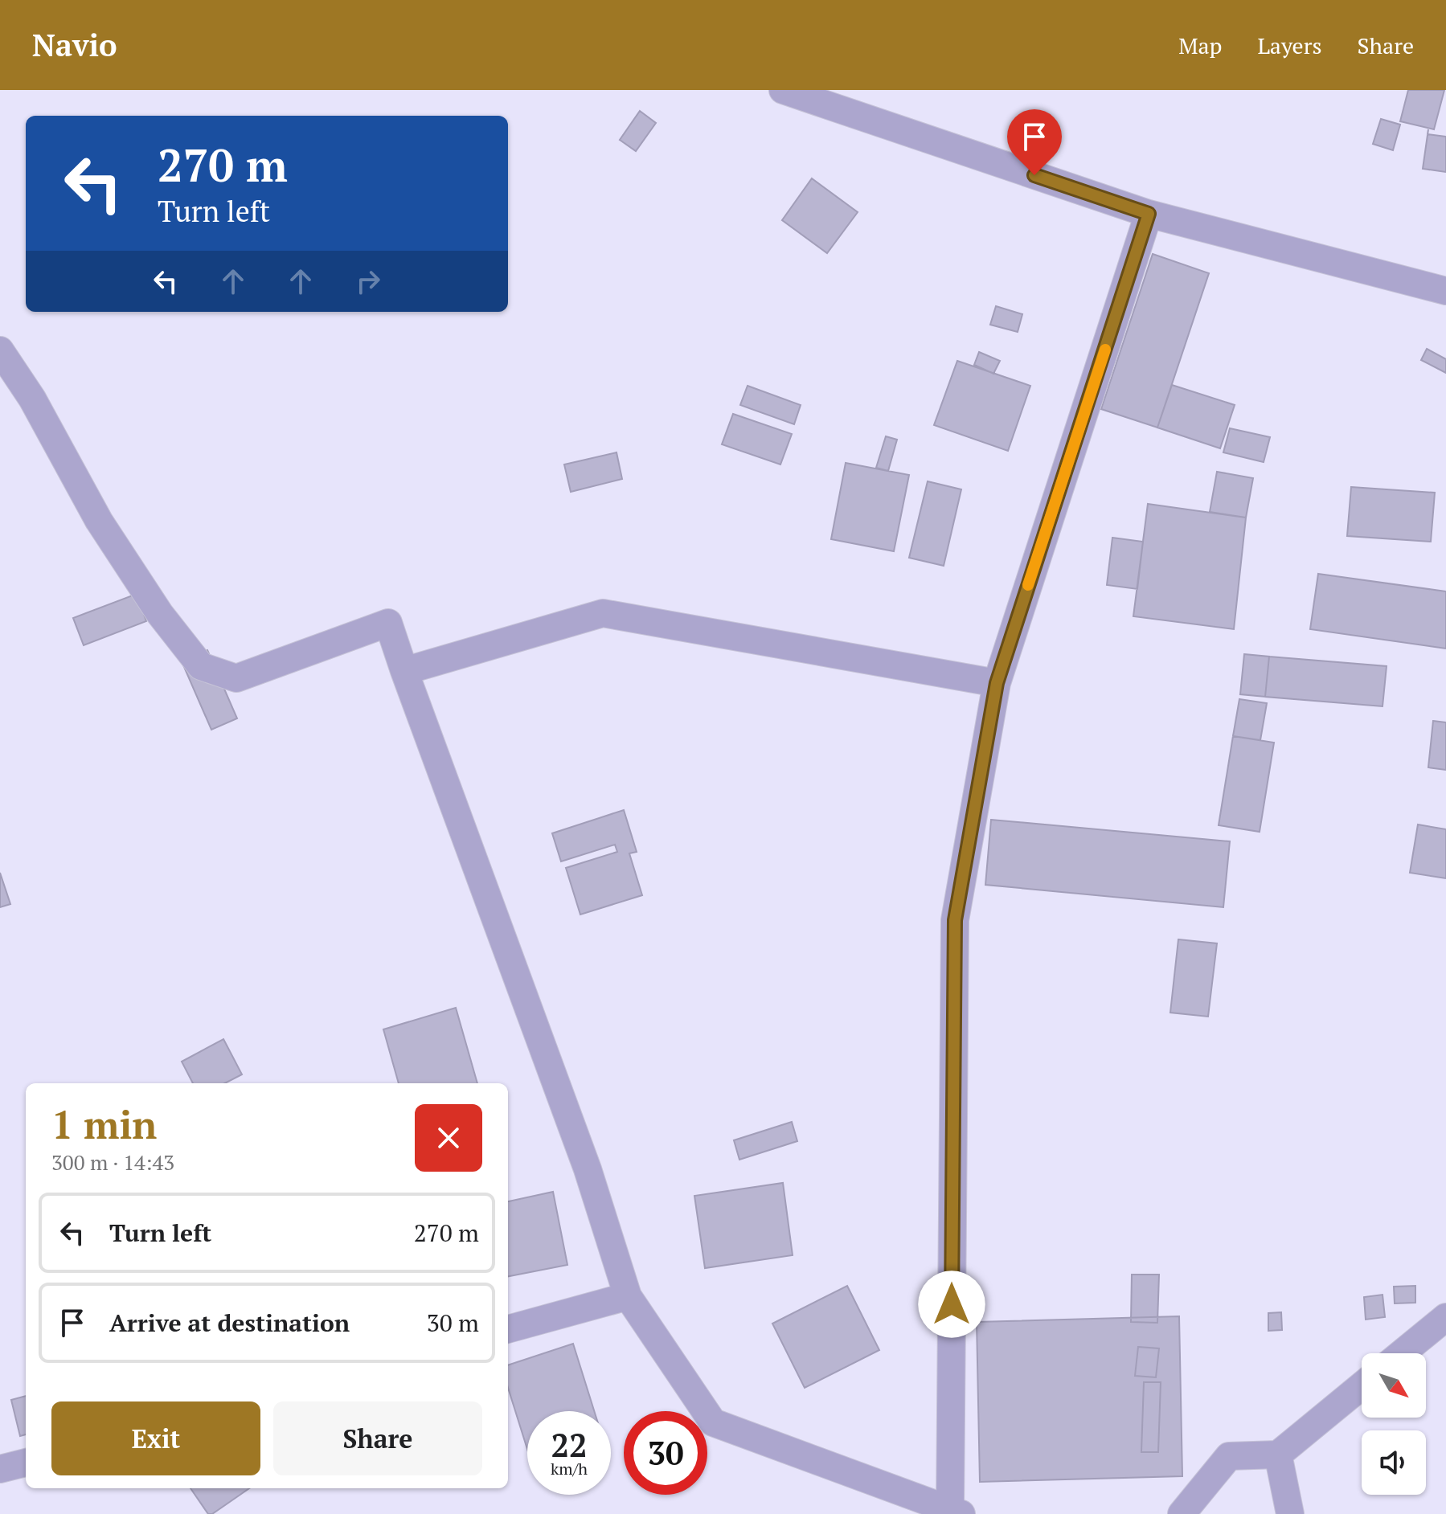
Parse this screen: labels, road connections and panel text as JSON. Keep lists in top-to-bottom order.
{
  "north": "bottom right",
  "page": {
    "header": "Navio",
    "nav": ["Map", "Layers", "Share"],
    "turn": ["270 m", "Turn left"],
    "heading": ["1 min", "300 m · 14:43"],
    "list": [
      {
        "name": "Turn left",
        "value": "270 m"
      },
      {
        "name": "Arrive at destination",
        "value": "30 m"
      }
    ],
    "buttons": ["Exit", "Share"],
    "speed": "22 km/h",
    "limit": "30"
  }
}
